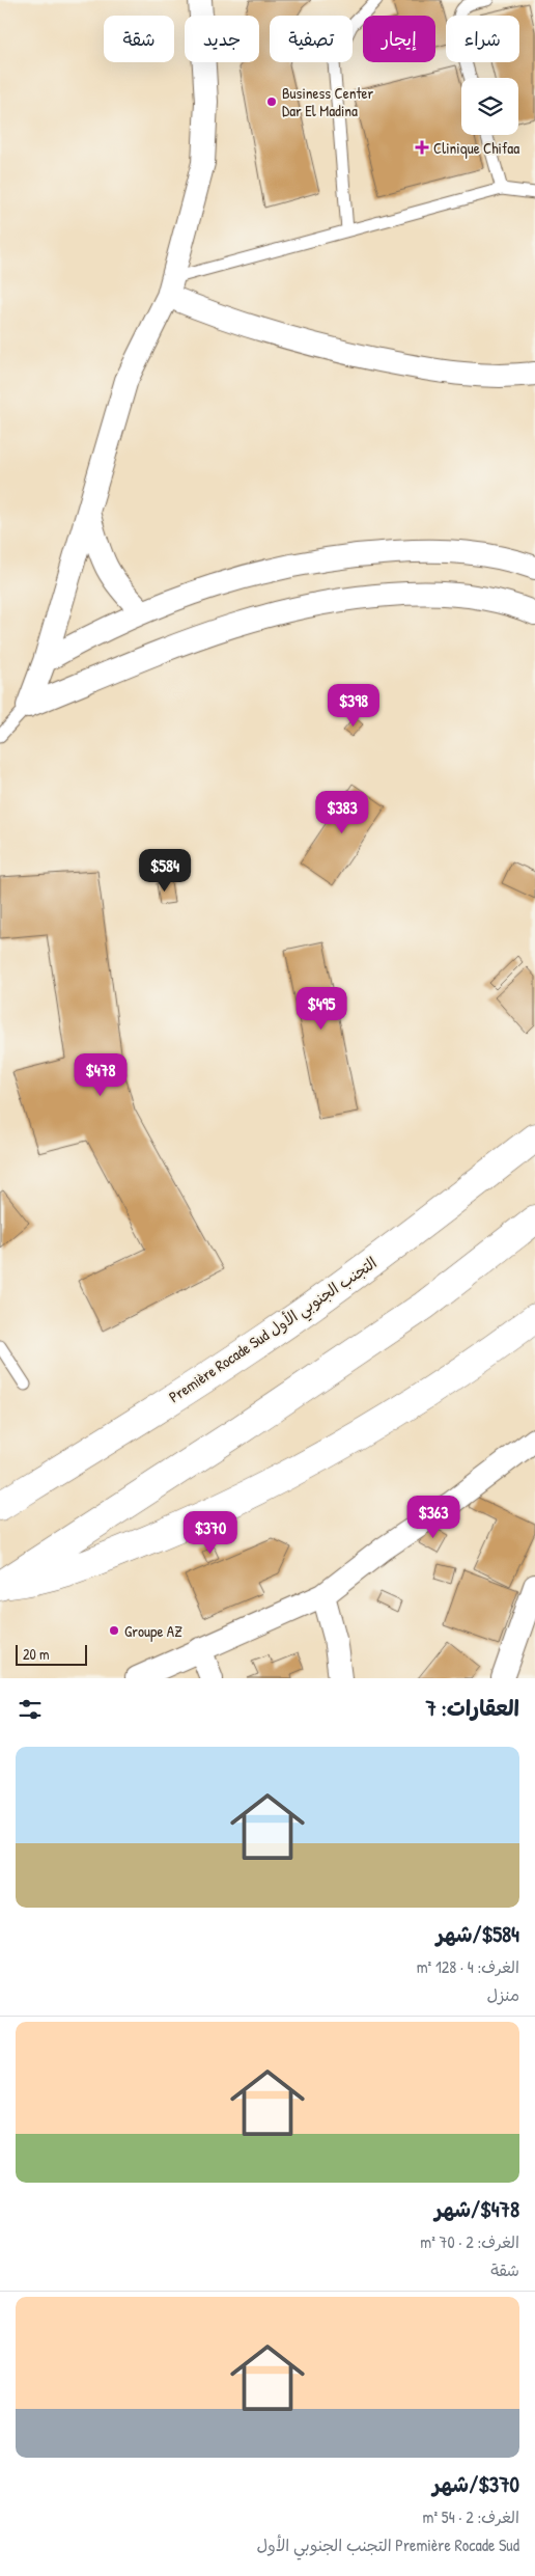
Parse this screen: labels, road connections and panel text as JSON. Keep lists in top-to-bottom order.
{
  "streets": {
    "highway": ["Première Rocade Sud التجنب الجنوبي الأول"]
  },
  "places": {
    "other": ["Business Center Dar El Madina", "Groupe AZ"],
    "health": ["Clinique Chifaa"]
  },
  "scale_bar": "20 m",
  "page": {
    "chip": [
      "شراء",
      "إيجار",
      "تصفية",
      "جديد",
      "شقة"
    ],
    "price": [
      "$398",
      "$383",
      "$584",
      "$495",
      "$478",
      "$363",
      "$370"
    ],
    "scale": "20 m",
    "heading": "العقارات: 7",
    "list": [
      {
        "name": "$584/شهر",
        "note": "الغرف: 4 · 128 m² · منزل"
      },
      {
        "name": "$478/شهر",
        "note": "الغرف: 2 · 70 m² · شقة"
      },
      {
        "name": "$370/شهر",
        "note": "الغرف: 2 · 54 m² · Première Rocade Sud التجنب الجنوبي الأول"
      }
    ]
  }
}
